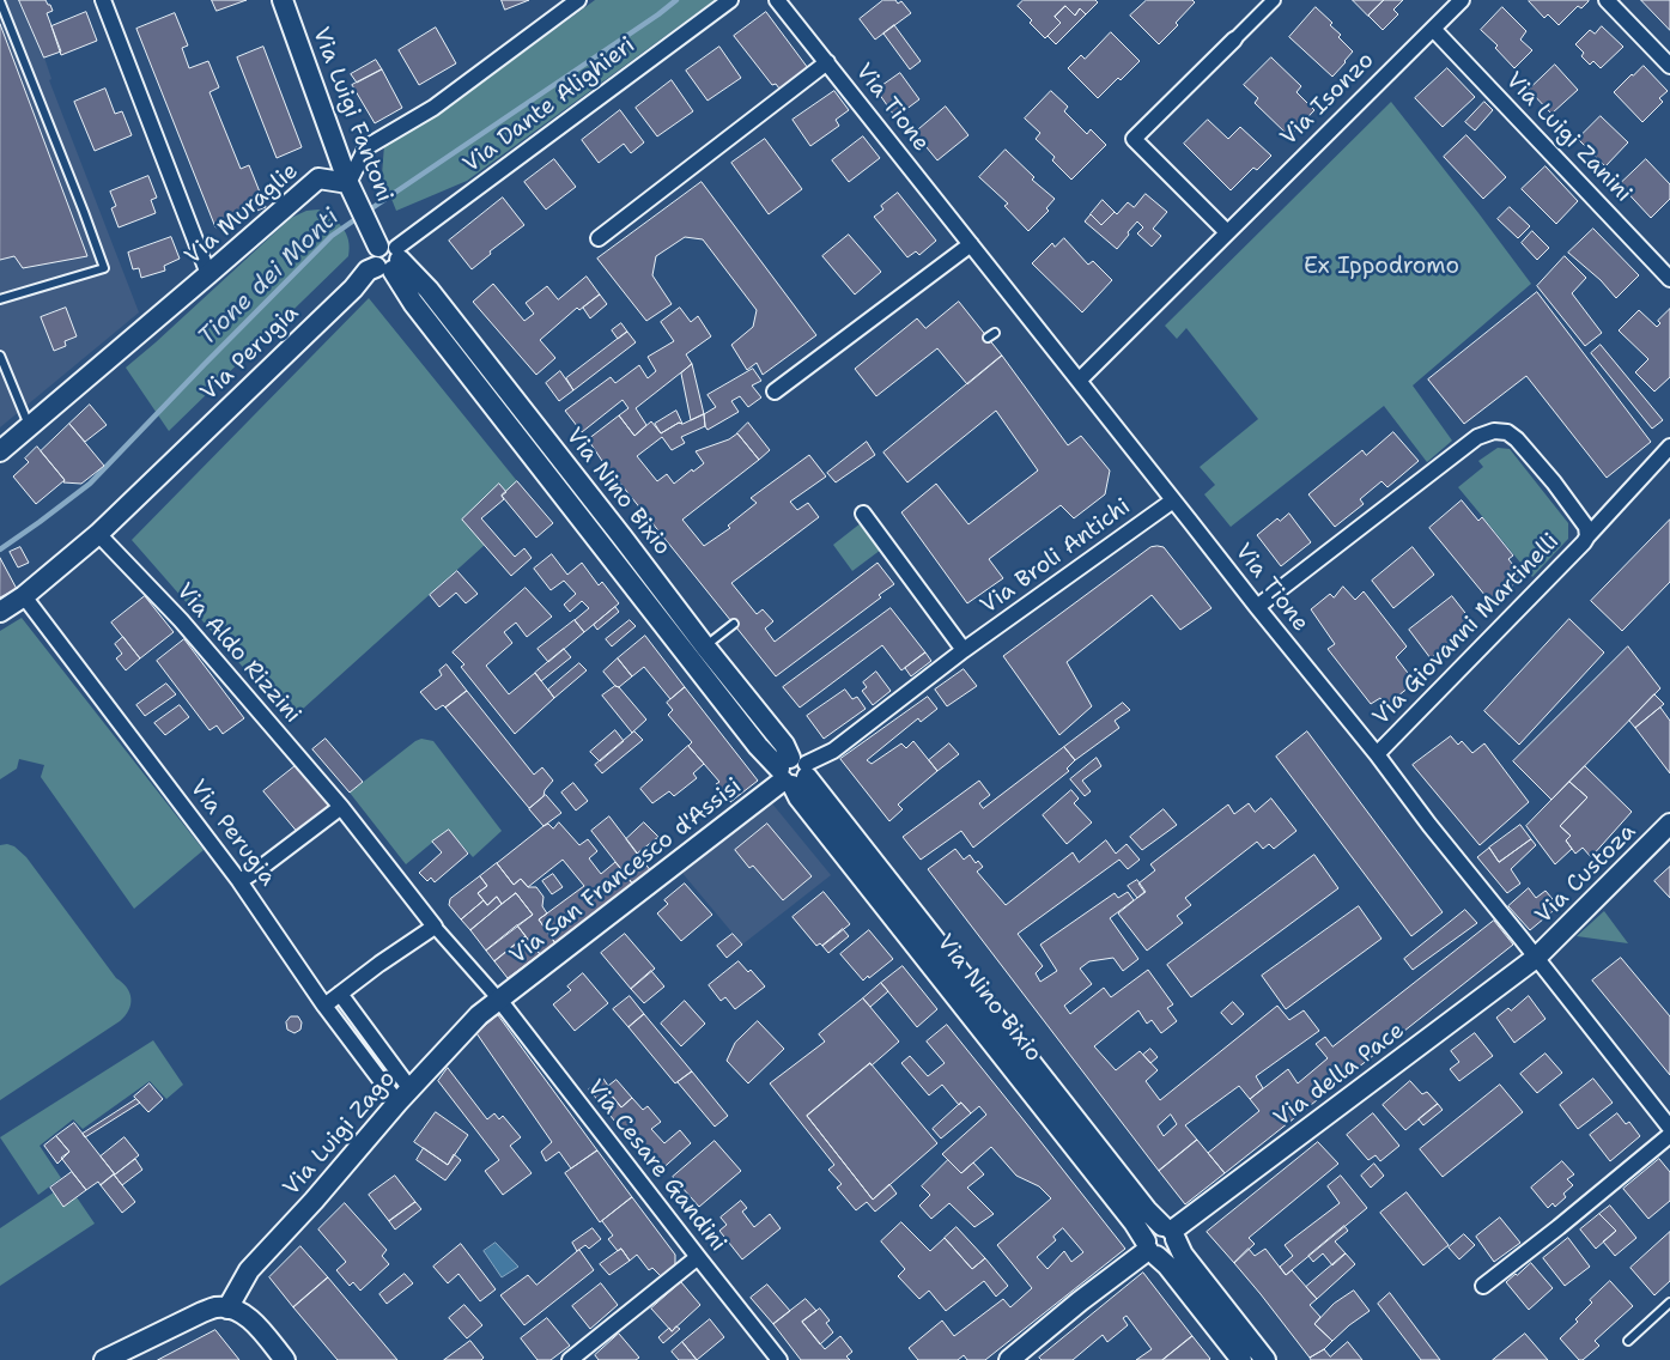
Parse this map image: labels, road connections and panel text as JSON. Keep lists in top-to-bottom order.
{
  "streets": {
    "street": [
      "Via Isonzo",
      "Via Dante Alighieri",
      "Via Tione",
      "Via Luigi Fantoni",
      "Via Luigi Zanini",
      "Via Muraglie",
      "Via Perugia",
      "Via Nino Bixio",
      "Via Broli Antichi",
      "Via Giovanni Martinelli",
      "Via Aldo Rizzini",
      "Via San Francesco d'Assisi",
      "Via Custoza",
      "Via della Pace",
      "Via Luigi Zago",
      "Via Cesare Gandini"
    ]
  },
  "crossings": [
    ["Via Isonzo", "Via Tione"],
    ["Via Isonzo", "Via Luigi Zanini"],
    ["Via Dante Alighieri", "Via Luigi Fantoni"],
    ["Via Dante Alighieri", "Via Perugia"],
    ["Via Dante Alighieri", "Via Nino Bixio"],
    ["Via Tione", "Via Broli Antichi"],
    ["Via Tione", "Via Giovanni Martinelli"],
    ["Via Tione", "Via Custoza"],
    ["Via Tione", "Via della Pace"],
    ["Via Luigi Fantoni", "Via Muraglie"],
    ["Via Luigi Fantoni", "Via Perugia"],
    ["Via Luigi Fantoni", "Via Nino Bixio"],
    ["Via Perugia", "Via Nino Bixio"],
    ["Via Perugia", "Via Aldo Rizzini"],
    ["Via Perugia", "Via Luigi Zago"],
    ["Via Nino Bixio", "Via Broli Antichi"],
    ["Via Nino Bixio", "Via San Francesco d'Assisi"],
    ["Via Nino Bixio", "Via della Pace"],
    ["Via Broli Antichi", "Via San Francesco d'Assisi"],
    ["Via Aldo Rizzini", "Via San Francesco d'Assisi"],
    ["Via Aldo Rizzini", "Via Luigi Zago"],
    ["Via Aldo Rizzini", "Via Cesare Gandini"],
    ["Via San Francesco d'Assisi", "Via Luigi Zago"],
    ["Via San Francesco d'Assisi", "Via Cesare Gandini"],
    ["Via Custoza", "Via della Pace"],
    ["Via Luigi Zago", "Via Cesare Gandini"]
  ],
  "water": ["Tione dei Monti"],
  "parks": ["Ex Ippodromo"]
}
